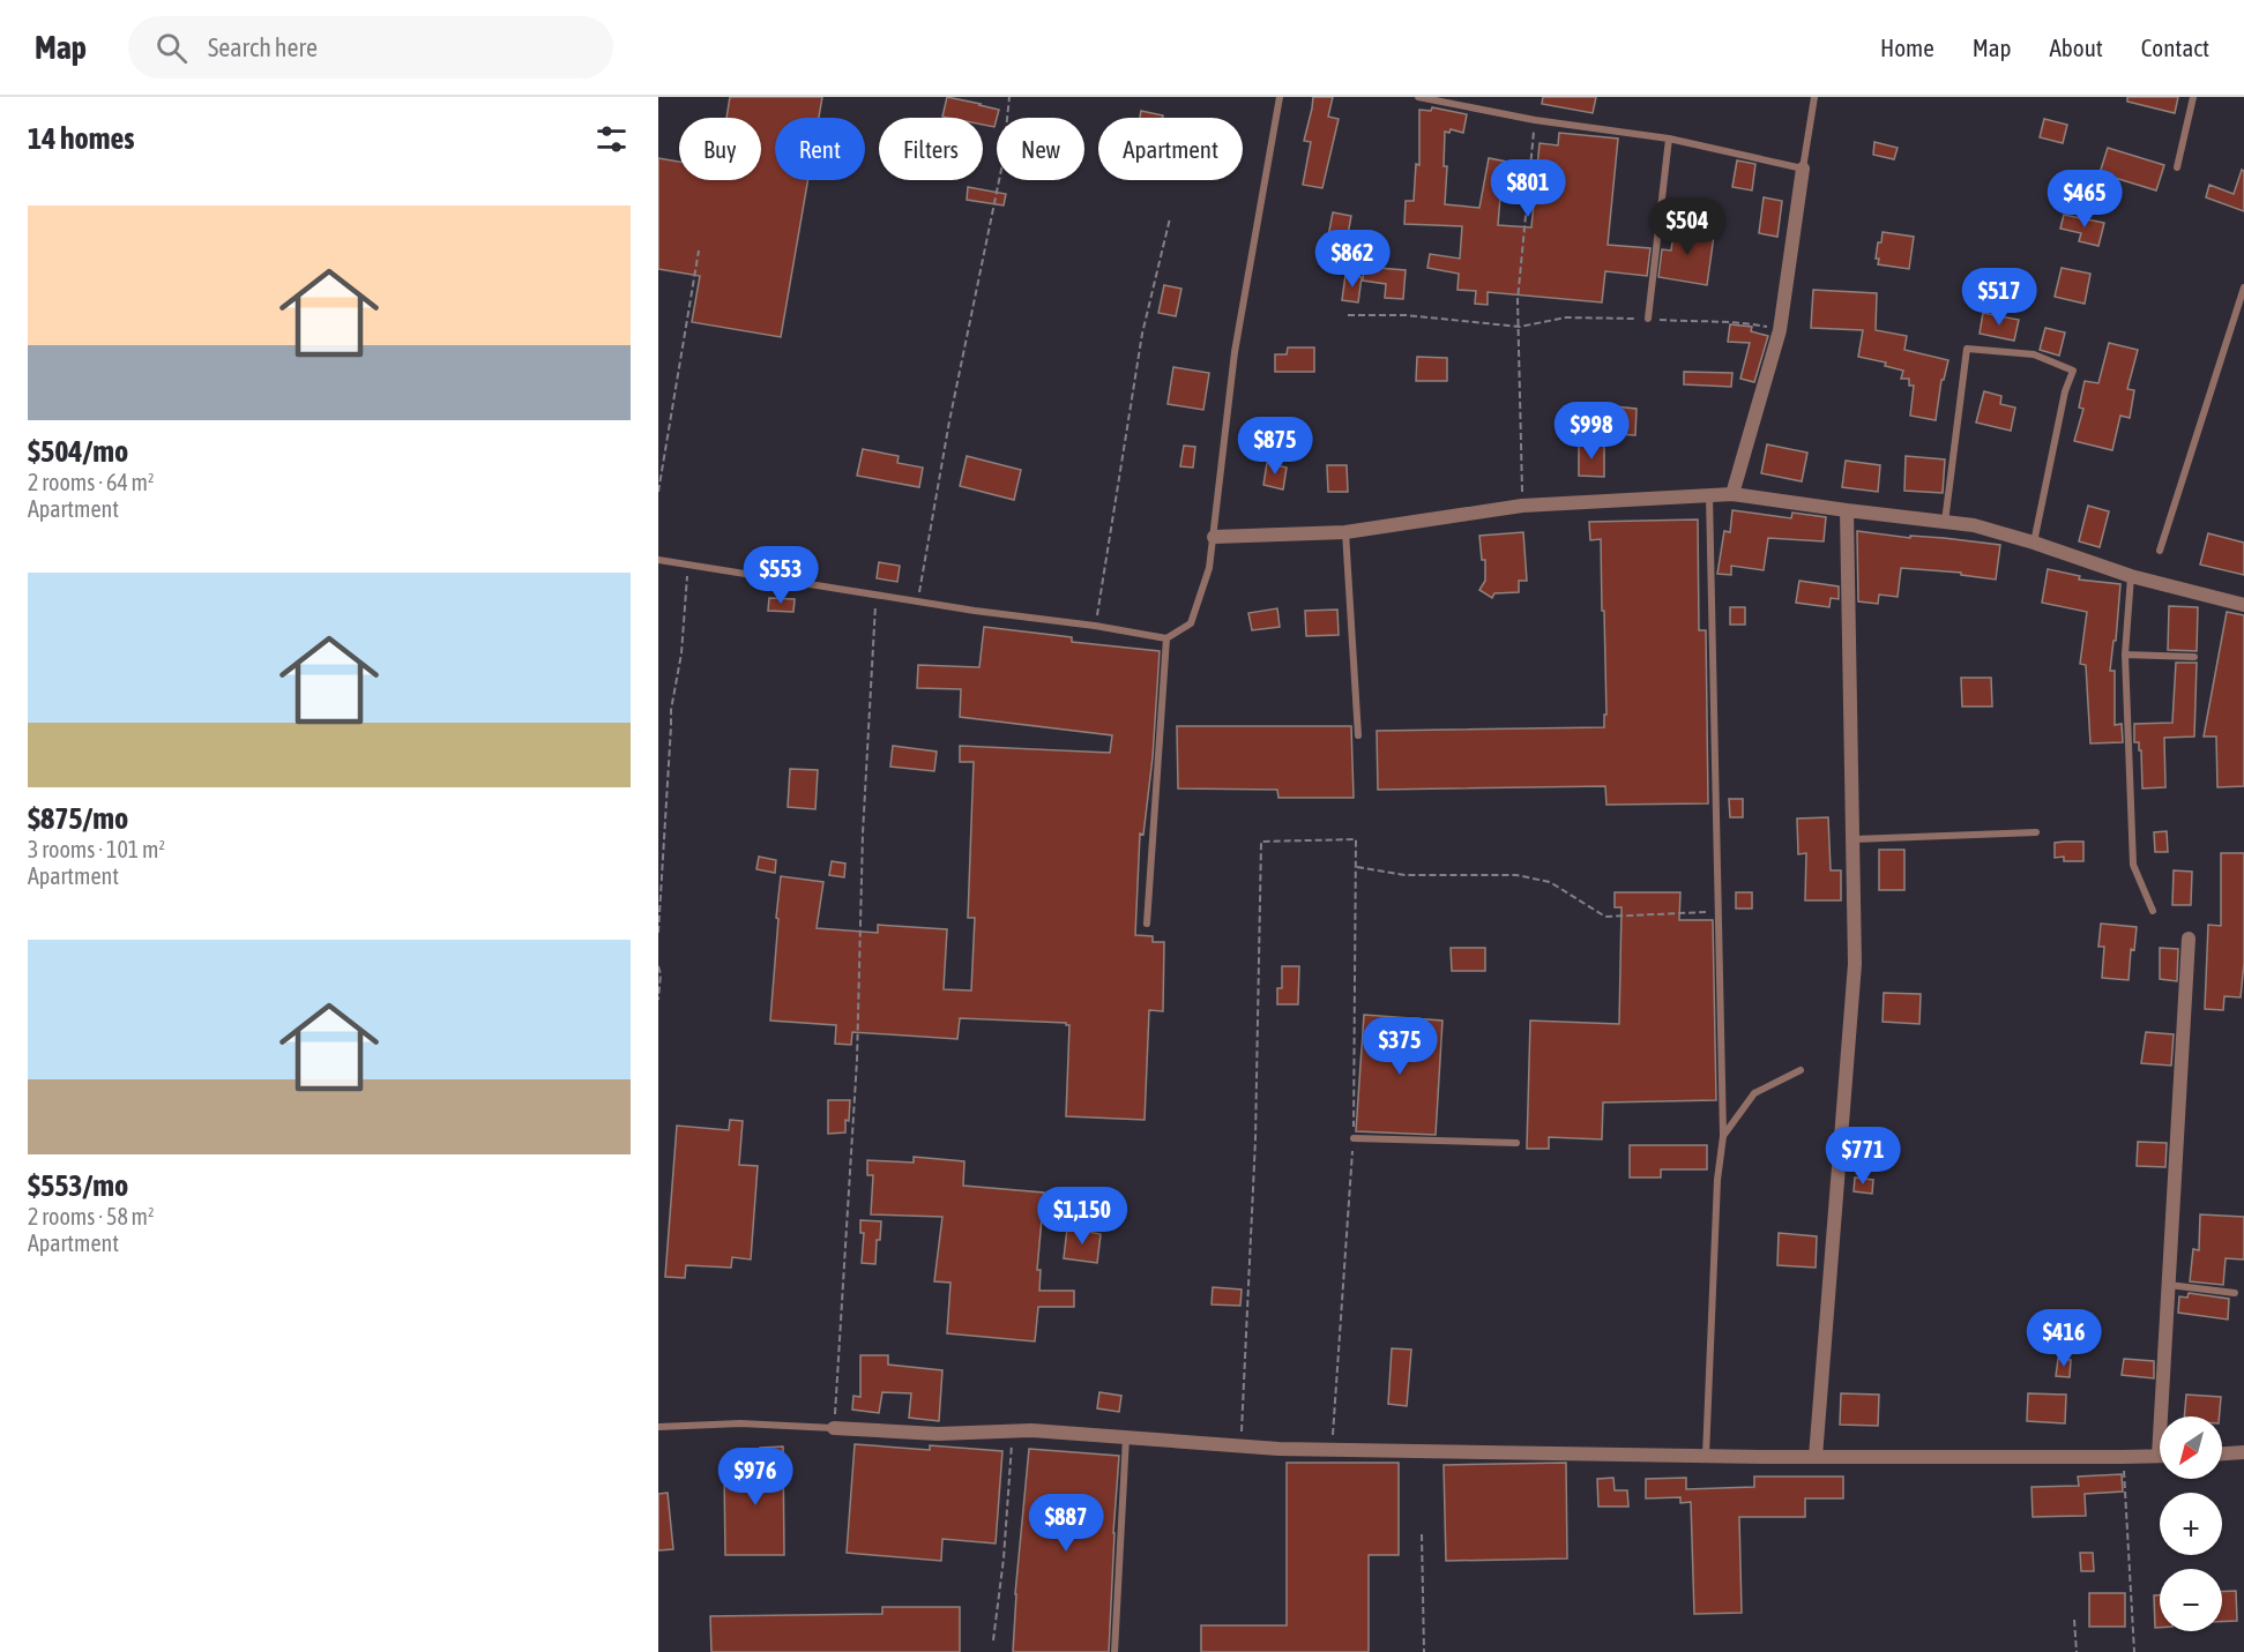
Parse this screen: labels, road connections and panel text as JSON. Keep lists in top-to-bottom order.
{
  "north": "bottom left",
  "page": {
    "header": "Map",
    "search": "Search here",
    "nav": [
      "Home",
      "Map",
      "About",
      "Contact"
    ],
    "heading": "14 homes",
    "chip": [
      "Buy",
      "Rent",
      "Filters",
      "New",
      "Apartment"
    ],
    "price": [
      "$801",
      "$465",
      "$504",
      "$862",
      "$517",
      "$998",
      "$875",
      "$553",
      "$375",
      "$771",
      "$1,150",
      "$416",
      "$976",
      "$887"
    ],
    "list": [
      {
        "name": "$504/mo",
        "note": "2 rooms · 64 m² · Apartment"
      },
      {
        "name": "$875/mo",
        "note": "3 rooms · 101 m² · Apartment"
      },
      {
        "name": "$553/mo",
        "note": "2 rooms · 58 m² · Apartment"
      }
    ],
    "map_buttons": ["+", "−"]
  }
}
